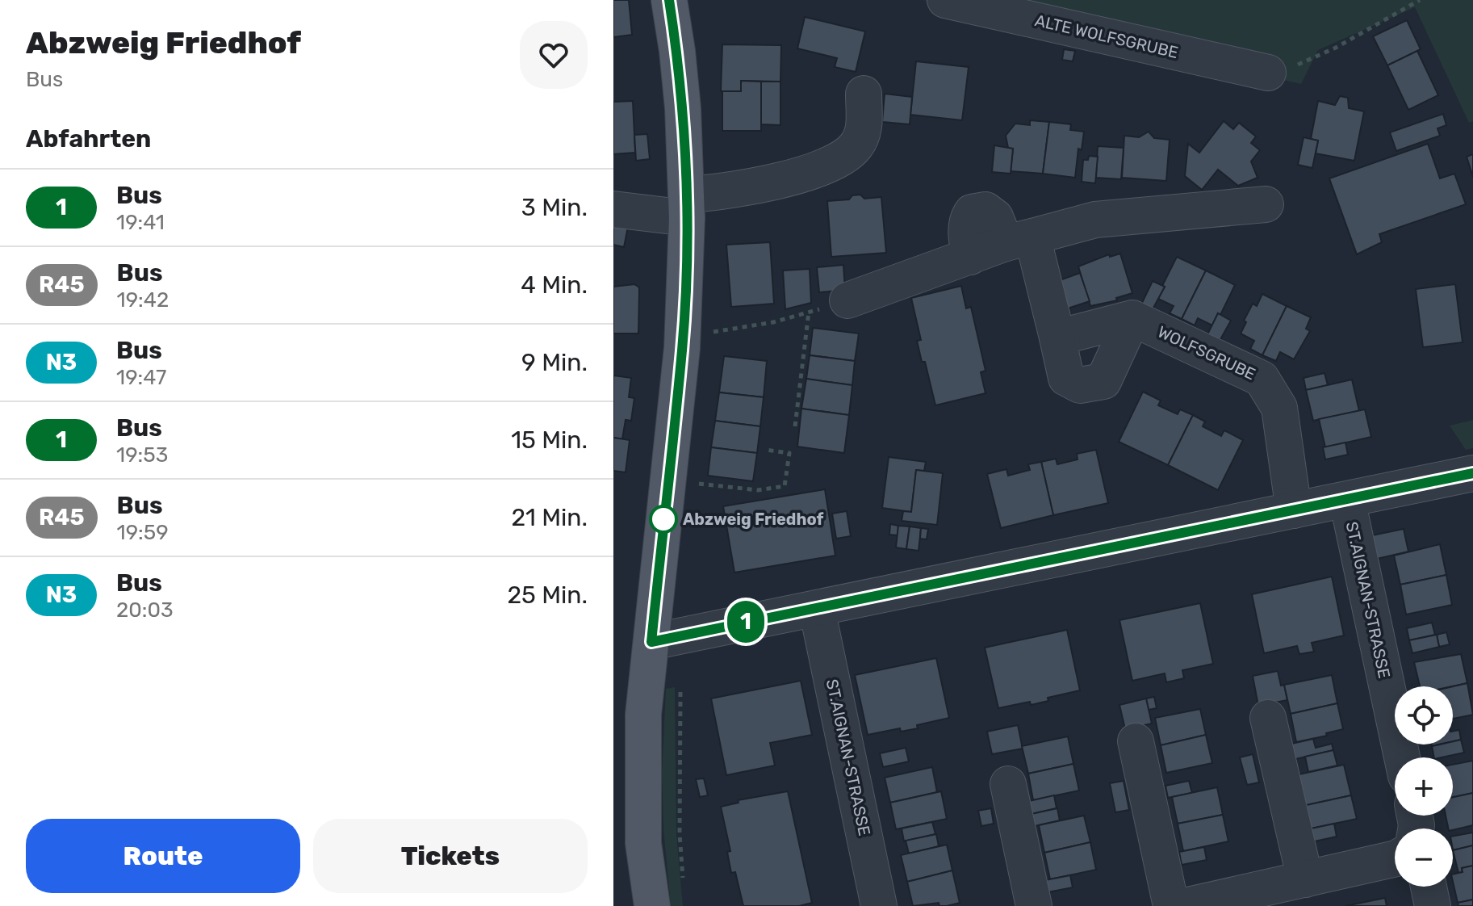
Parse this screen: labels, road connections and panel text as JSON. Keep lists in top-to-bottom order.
{
  "streets": {
    "street": ["ALTE WOLFSGRUBE", "WOLFSGRUBE", "ST.AIGNAN-STRASSE"]
  },
  "places": ["Abzweig Friedhof"],
  "lines": ["bus line 1"],
  "page": {
    "heading": [
      ["Abzweig Friedhof", "Bus"],
      "Abfahrten"
    ],
    "on_map": "1",
    "list": [
      {
        "mark": "1",
        "name": "Bus",
        "note": "19:41",
        "value": "3 Min."
      },
      {
        "mark": "R45",
        "name": "Bus",
        "note": "19:42",
        "value": "4 Min."
      },
      {
        "mark": "N3",
        "name": "Bus",
        "note": "19:47",
        "value": "9 Min."
      },
      {
        "mark": "1",
        "name": "Bus",
        "note": "19:53",
        "value": "15 Min."
      },
      {
        "mark": "R45",
        "name": "Bus",
        "note": "19:59",
        "value": "21 Min."
      },
      {
        "mark": "N3",
        "name": "Bus",
        "note": "20:03",
        "value": "25 Min."
      }
    ],
    "map_buttons": ["+", "−"],
    "buttons": ["Route", "Tickets"]
  }
}
